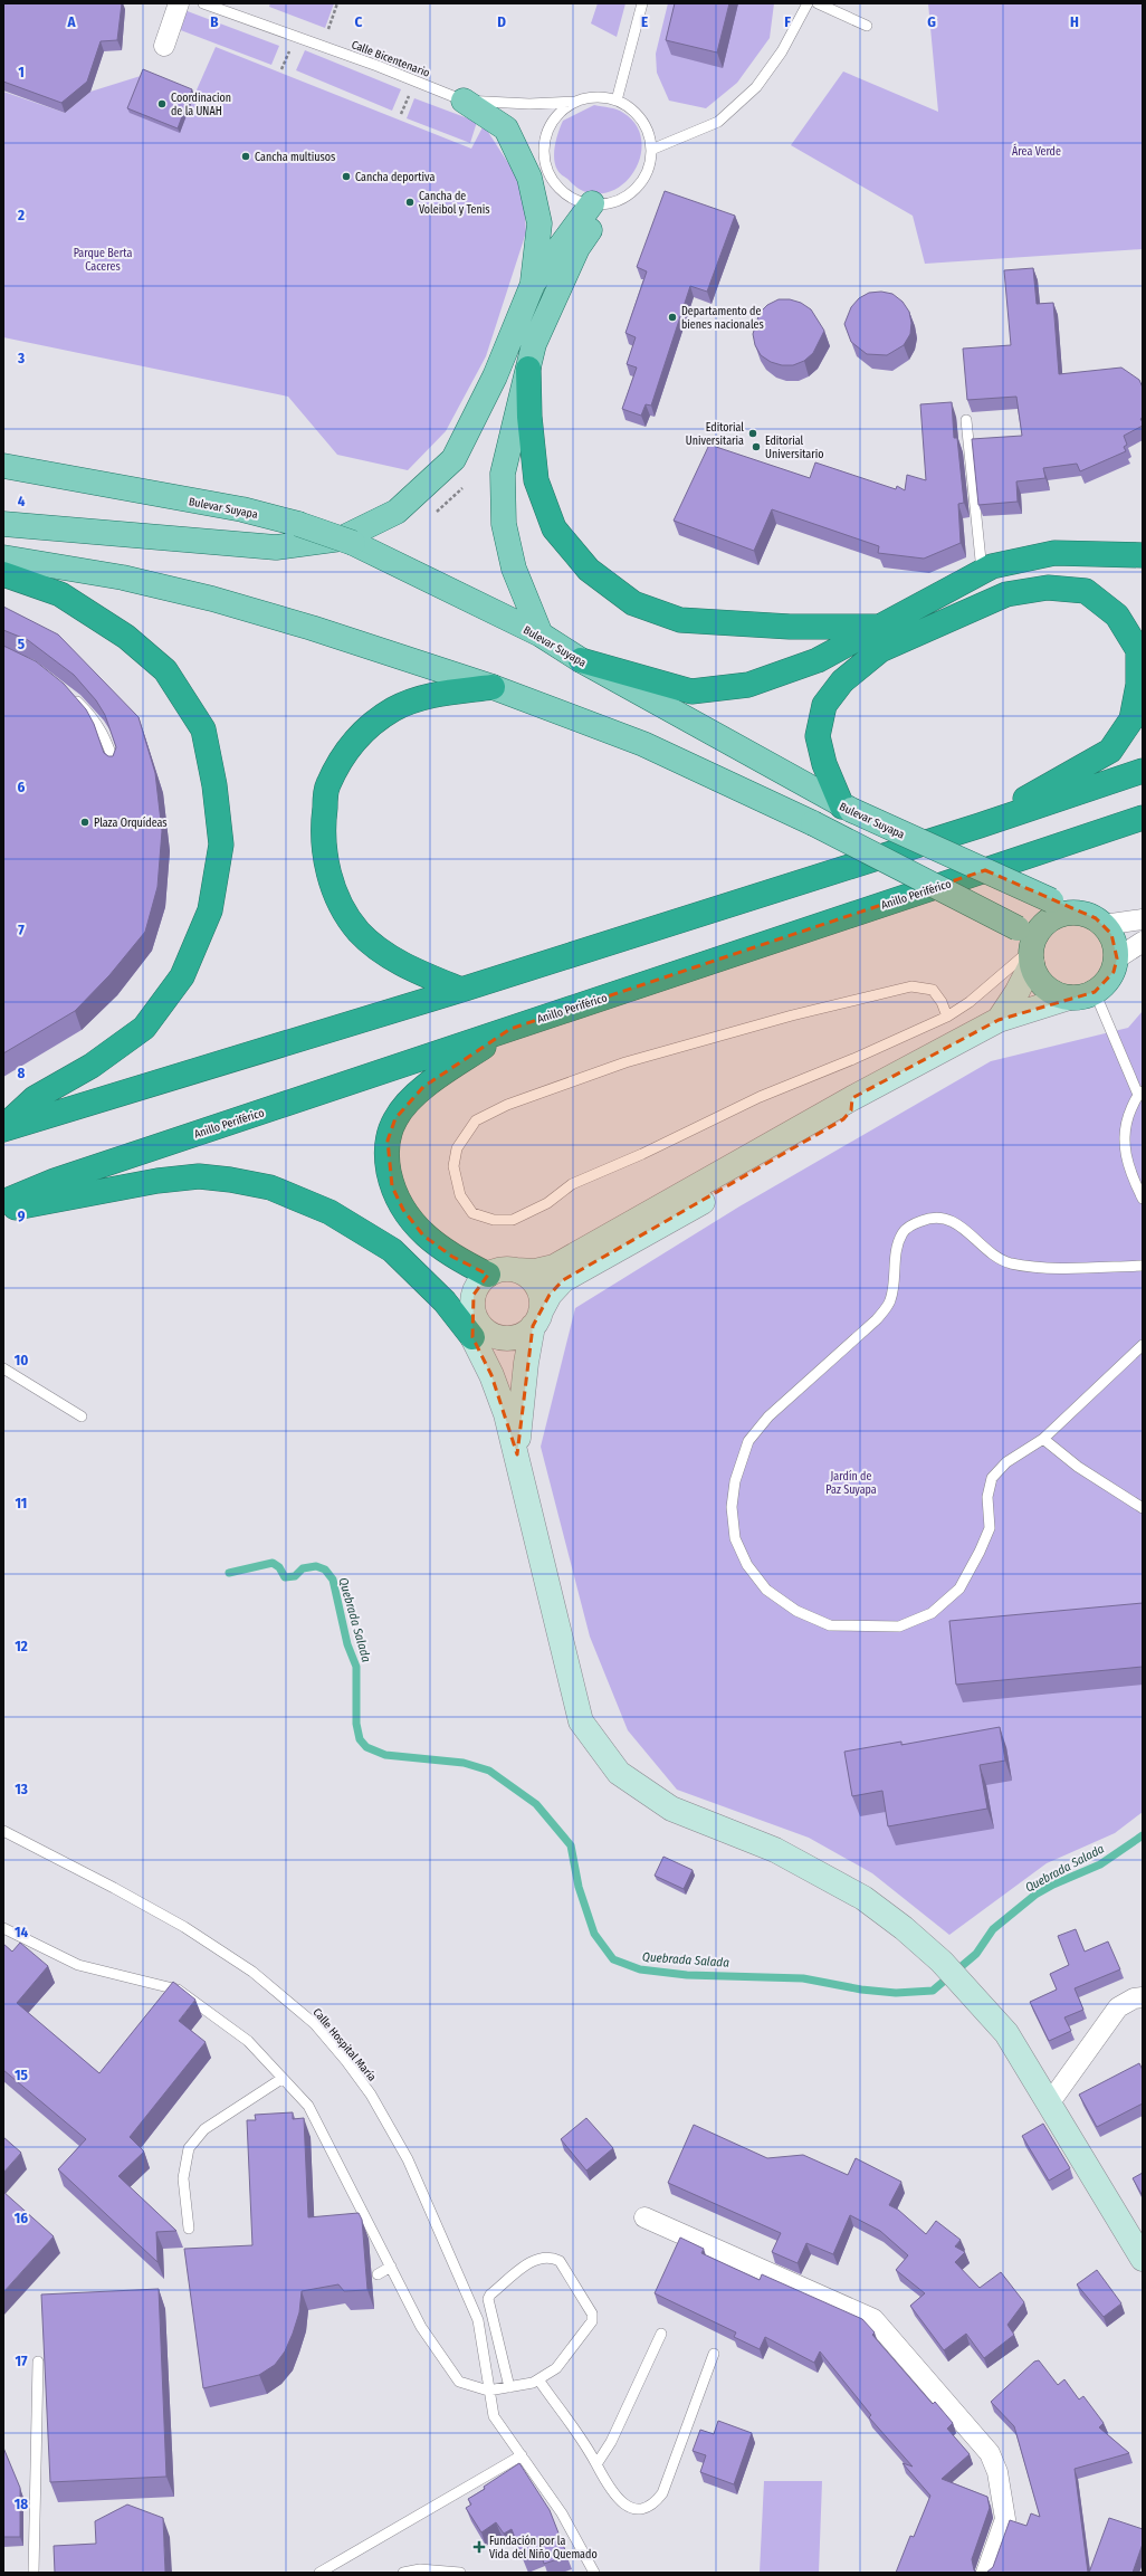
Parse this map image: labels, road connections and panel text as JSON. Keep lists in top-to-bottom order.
{
  "streets": {
    "highway": ["Anillo Periférico"],
    "main road": ["Bulevar Suyapa"],
    "lane": ["Calle Bicentenario", "Calle Hospital María"]
  },
  "water": ["Quebrada Salada"],
  "parks": ["Área Verde", "Parque Berta Caceres", "Jardín de Paz Suyapa"],
  "places": {
    "other": [
      "Coordinacion de la UNAH",
      "Cancha multiusos",
      "Cancha deportiva",
      "Cancha de Voleibol y Tenis",
      "Departamento de bienes nacionales",
      "Editorial Universitaria",
      "Editorial Universitario",
      "Plaza Orquídeas"
    ],
    "health": ["Fundación por la Vida del Niño Quemado"]
  },
  "grid": {
    "columns": [
      "A",
      "B",
      "C",
      "D",
      "E",
      "F",
      "G",
      "H"
    ],
    "rows": [
      "1",
      "2",
      "3",
      "4",
      "5",
      "6",
      "7",
      "8",
      "9",
      "10",
      "11",
      "12",
      "13",
      "14",
      "15",
      "16",
      "17",
      "18"
    ]
  }
}
